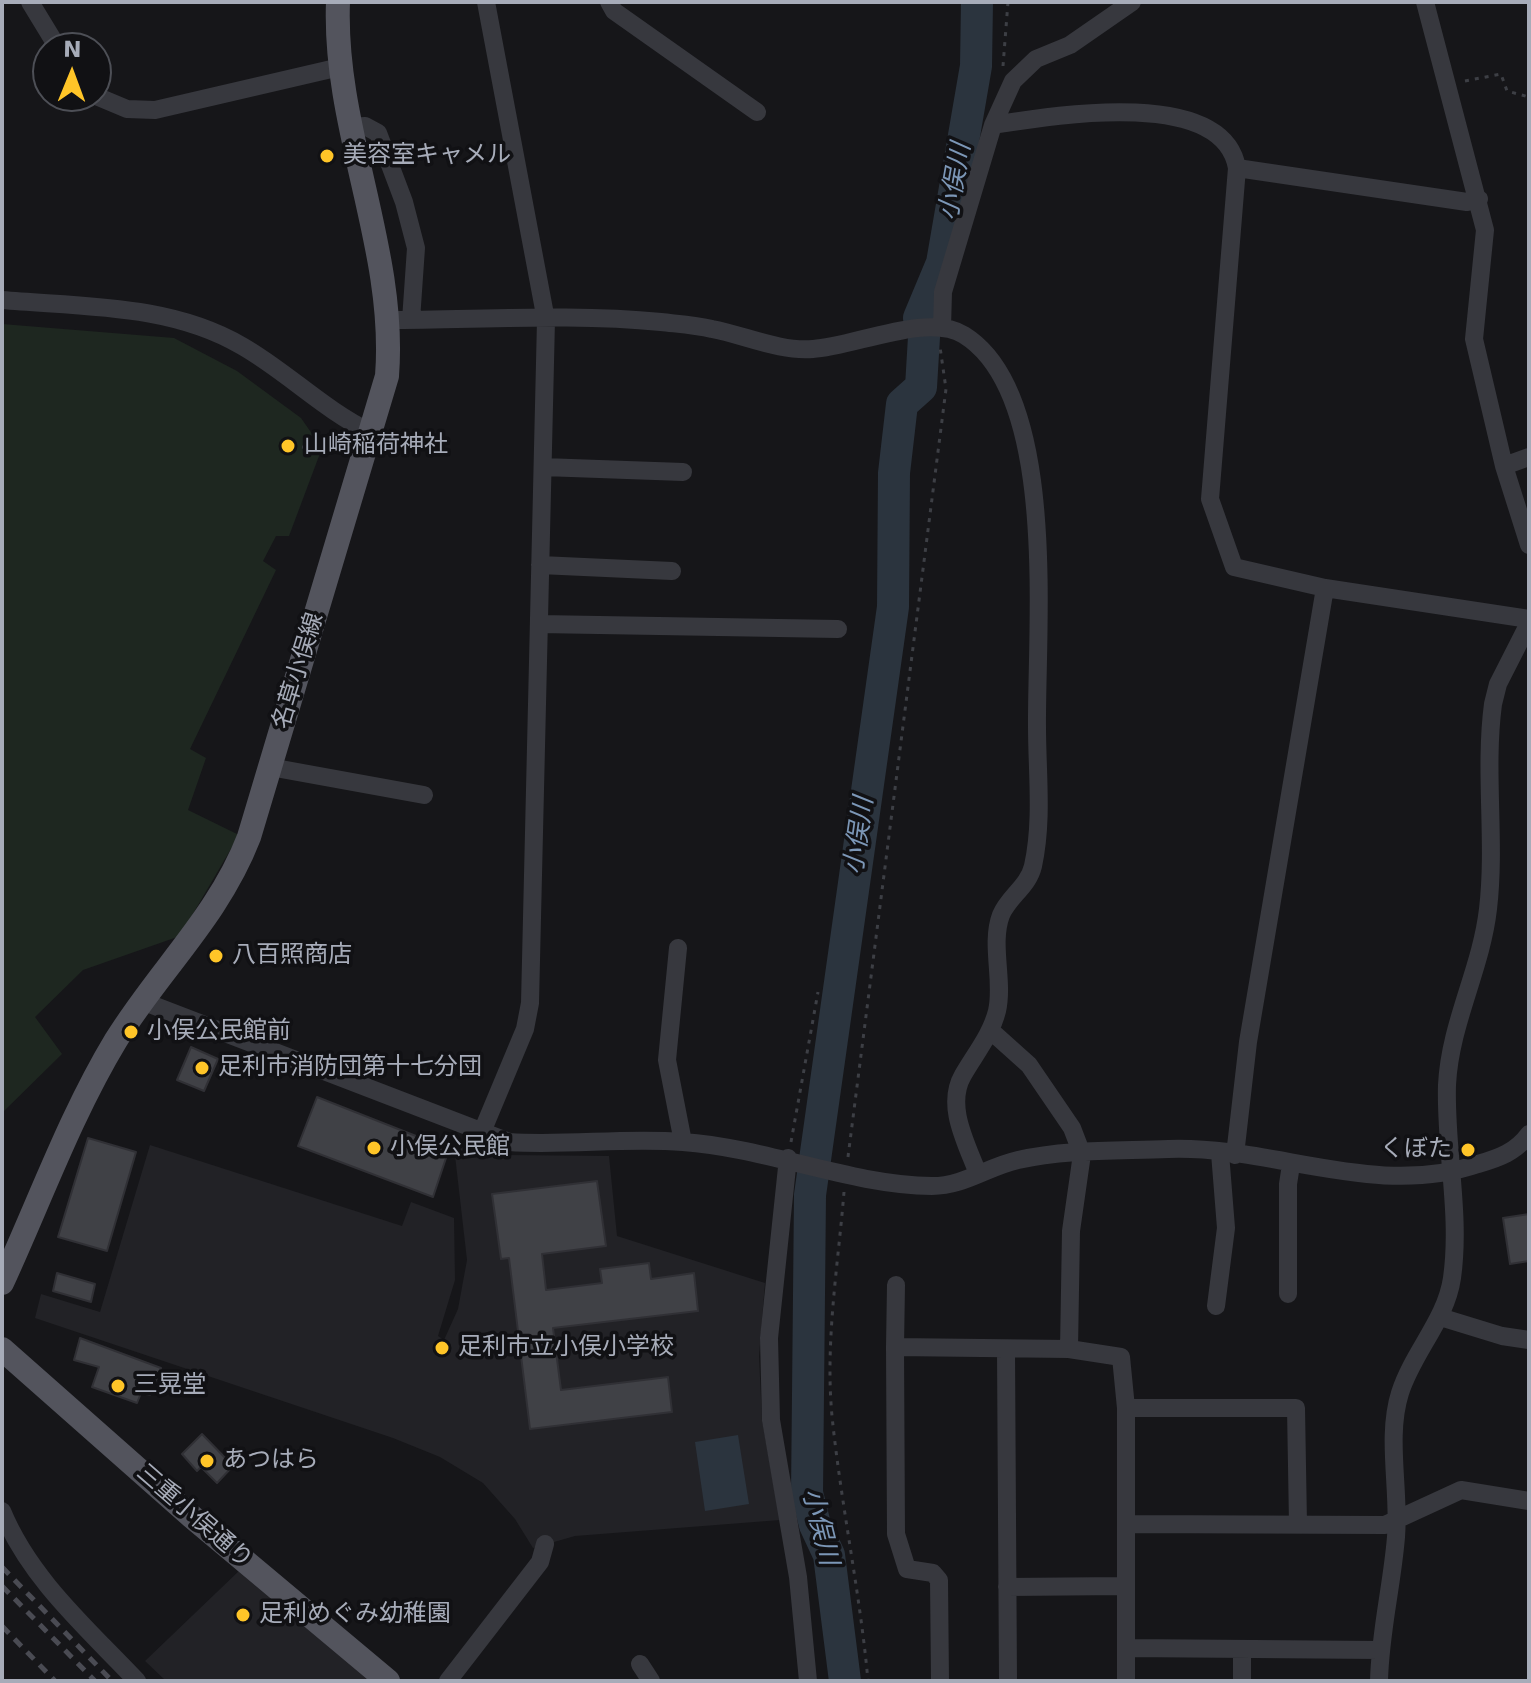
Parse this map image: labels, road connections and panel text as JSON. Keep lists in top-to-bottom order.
{
  "streets": {
    "main road": ["名草小俣線", "三重小俣通り"]
  },
  "water": ["小俣川"],
  "places": [
    "美容室キャメル",
    "山崎稲荷神社",
    "八百照商店",
    "小俣公民館前",
    "足利市消防団第十七分団",
    "小俣公民館",
    "くぼた",
    "足利市立小俣小学校",
    "三晃堂",
    "あつはら",
    "足利めぐみ幼稚園"
  ],
  "north": "top"
}
